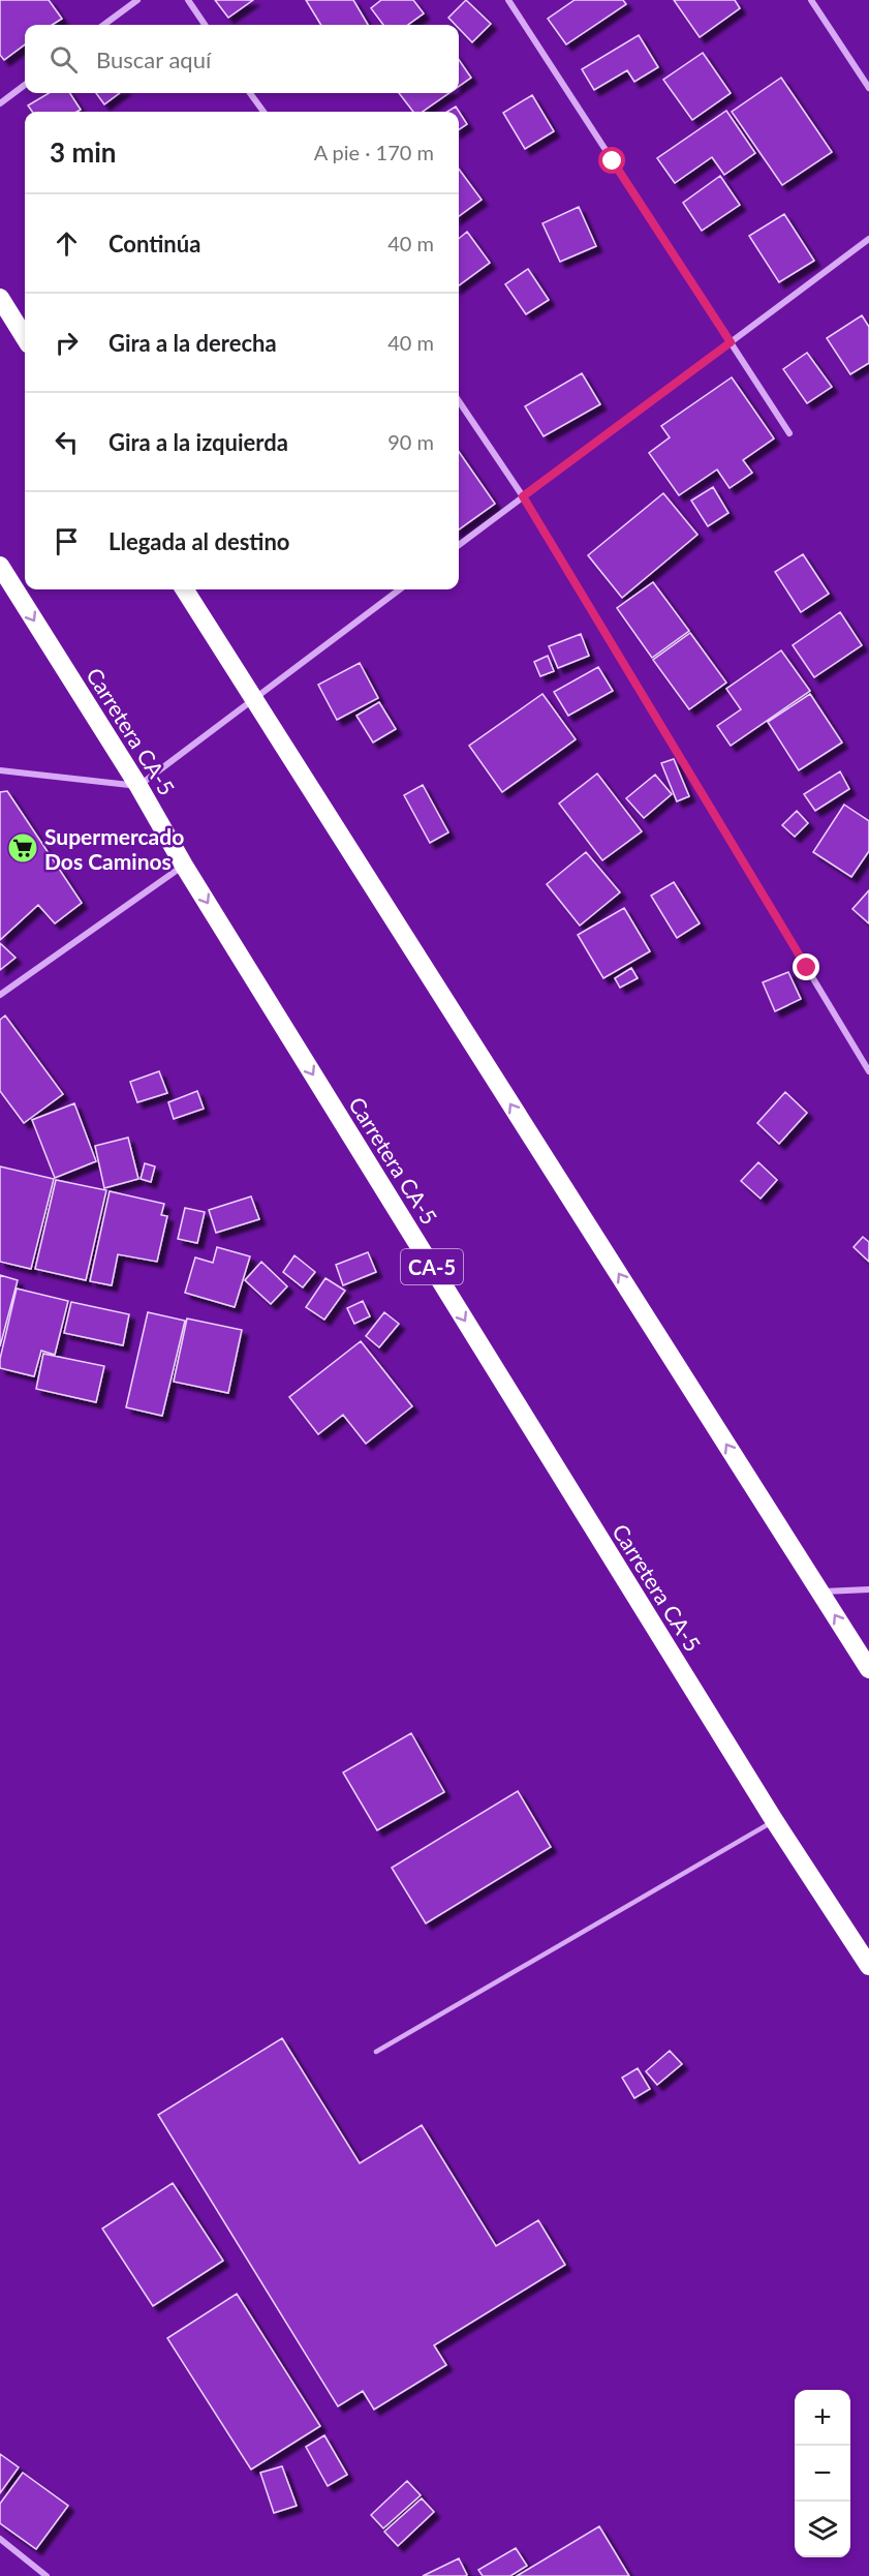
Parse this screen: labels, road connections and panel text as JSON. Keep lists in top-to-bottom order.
{
  "streets": {
    "highway": ["Carretera CA-5", "CA-5"]
  },
  "places": {
    "supermarket": ["Supermercado Dos Caminos"]
  },
  "page": {
    "search": "Buscar aquí",
    "heading": ["3 min", "A pie · 170 m"],
    "list": [
      ["Continúa", "40 m"],
      ["Gira a la derecha", "40 m"],
      ["Gira a la izquierda", "90 m"],
      "Llegada al destino"
    ],
    "map_buttons": ["+", "−"]
  }
}
